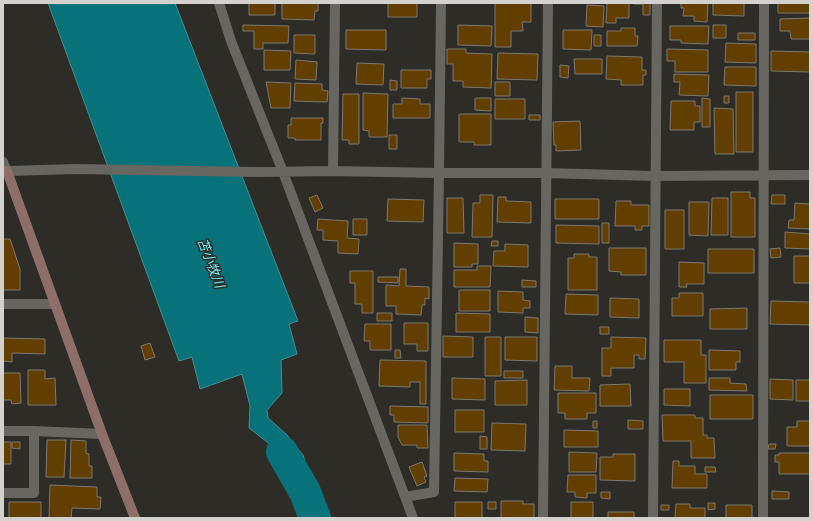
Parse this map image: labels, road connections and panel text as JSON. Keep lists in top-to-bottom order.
{
  "water": ["苫小牧川"]
}
